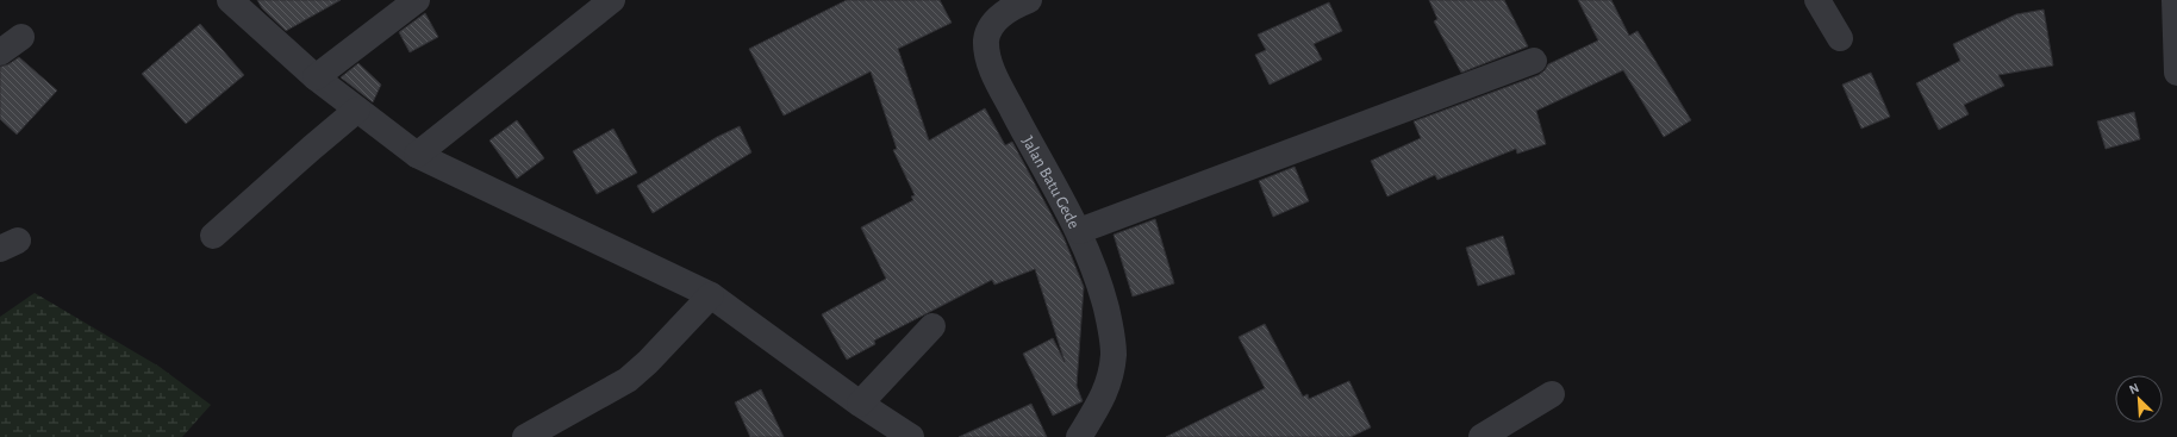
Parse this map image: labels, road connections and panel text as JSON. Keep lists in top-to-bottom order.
{
  "streets": {
    "street": ["Jalan Batu Gede"]
  },
  "north": "top left"
}
